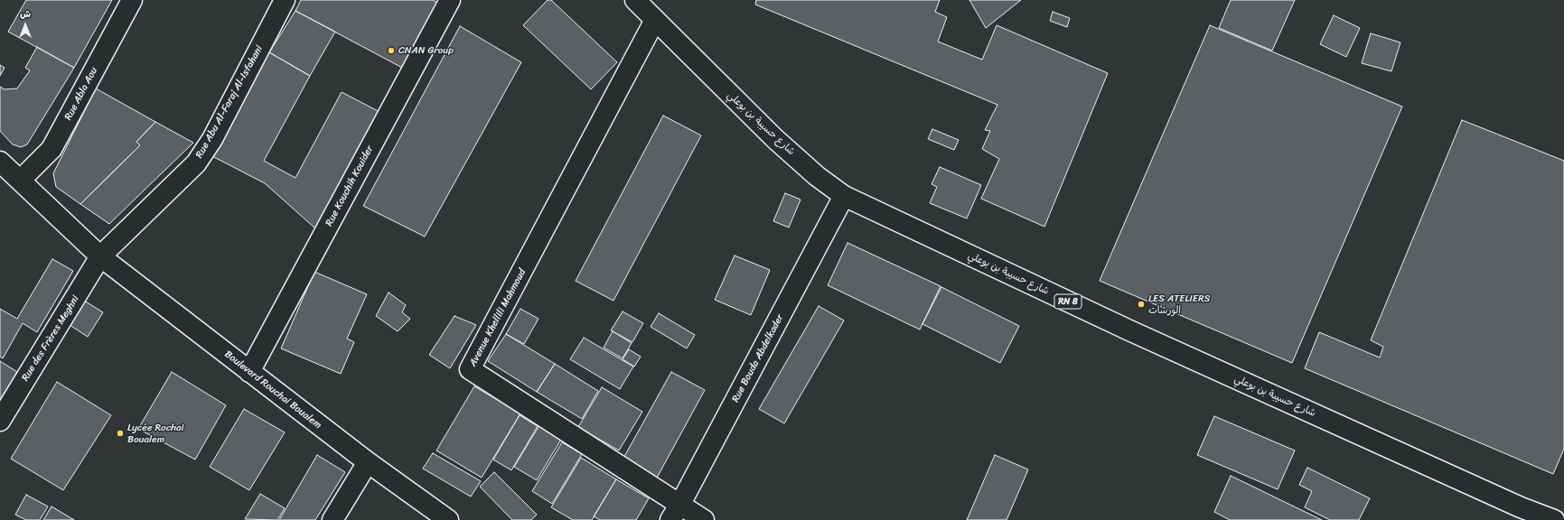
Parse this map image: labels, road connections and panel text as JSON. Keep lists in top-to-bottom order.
{
  "streets": {
    "street": [
      "Rue Abla Aou",
      "Rue Abu Al-Faraj Al-Isfahani",
      "شارع حسيبة بن بوعلي",
      "Rue Kouchih Kouider",
      "RN 8",
      "Avenue Khellili Mahmoud",
      "Rue des Frères Meghni",
      "Rue Bouda Abdelkader",
      "Boulevard Rouchai Boualem"
    ]
  },
  "crossings": [
    ["Rue Abla Aou", "Boulevard Rouchai Boualem"],
    ["Rue Abu Al-Faraj Al-Isfahani", "Rue des Frères Meghni"],
    ["Rue Abu Al-Faraj Al-Isfahani", "Boulevard Rouchai Boualem"],
    ["شارع حسيبة بن بوعلي", "Avenue Khellili Mahmoud"],
    ["شارع حسيبة بن بوعلي", "Rue Bouda Abdelkader"],
    ["Rue Kouchih Kouider", "Boulevard Rouchai Boualem"],
    ["Avenue Khellili Mahmoud", "Rue Bouda Abdelkader"],
    ["Rue des Frères Meghni", "Boulevard Rouchai Boualem"]
  ],
  "places": ["CNAN Group", "LES ATELIERS الورشات", "Lycée Rochai Boualem"],
  "north": "top"
}
